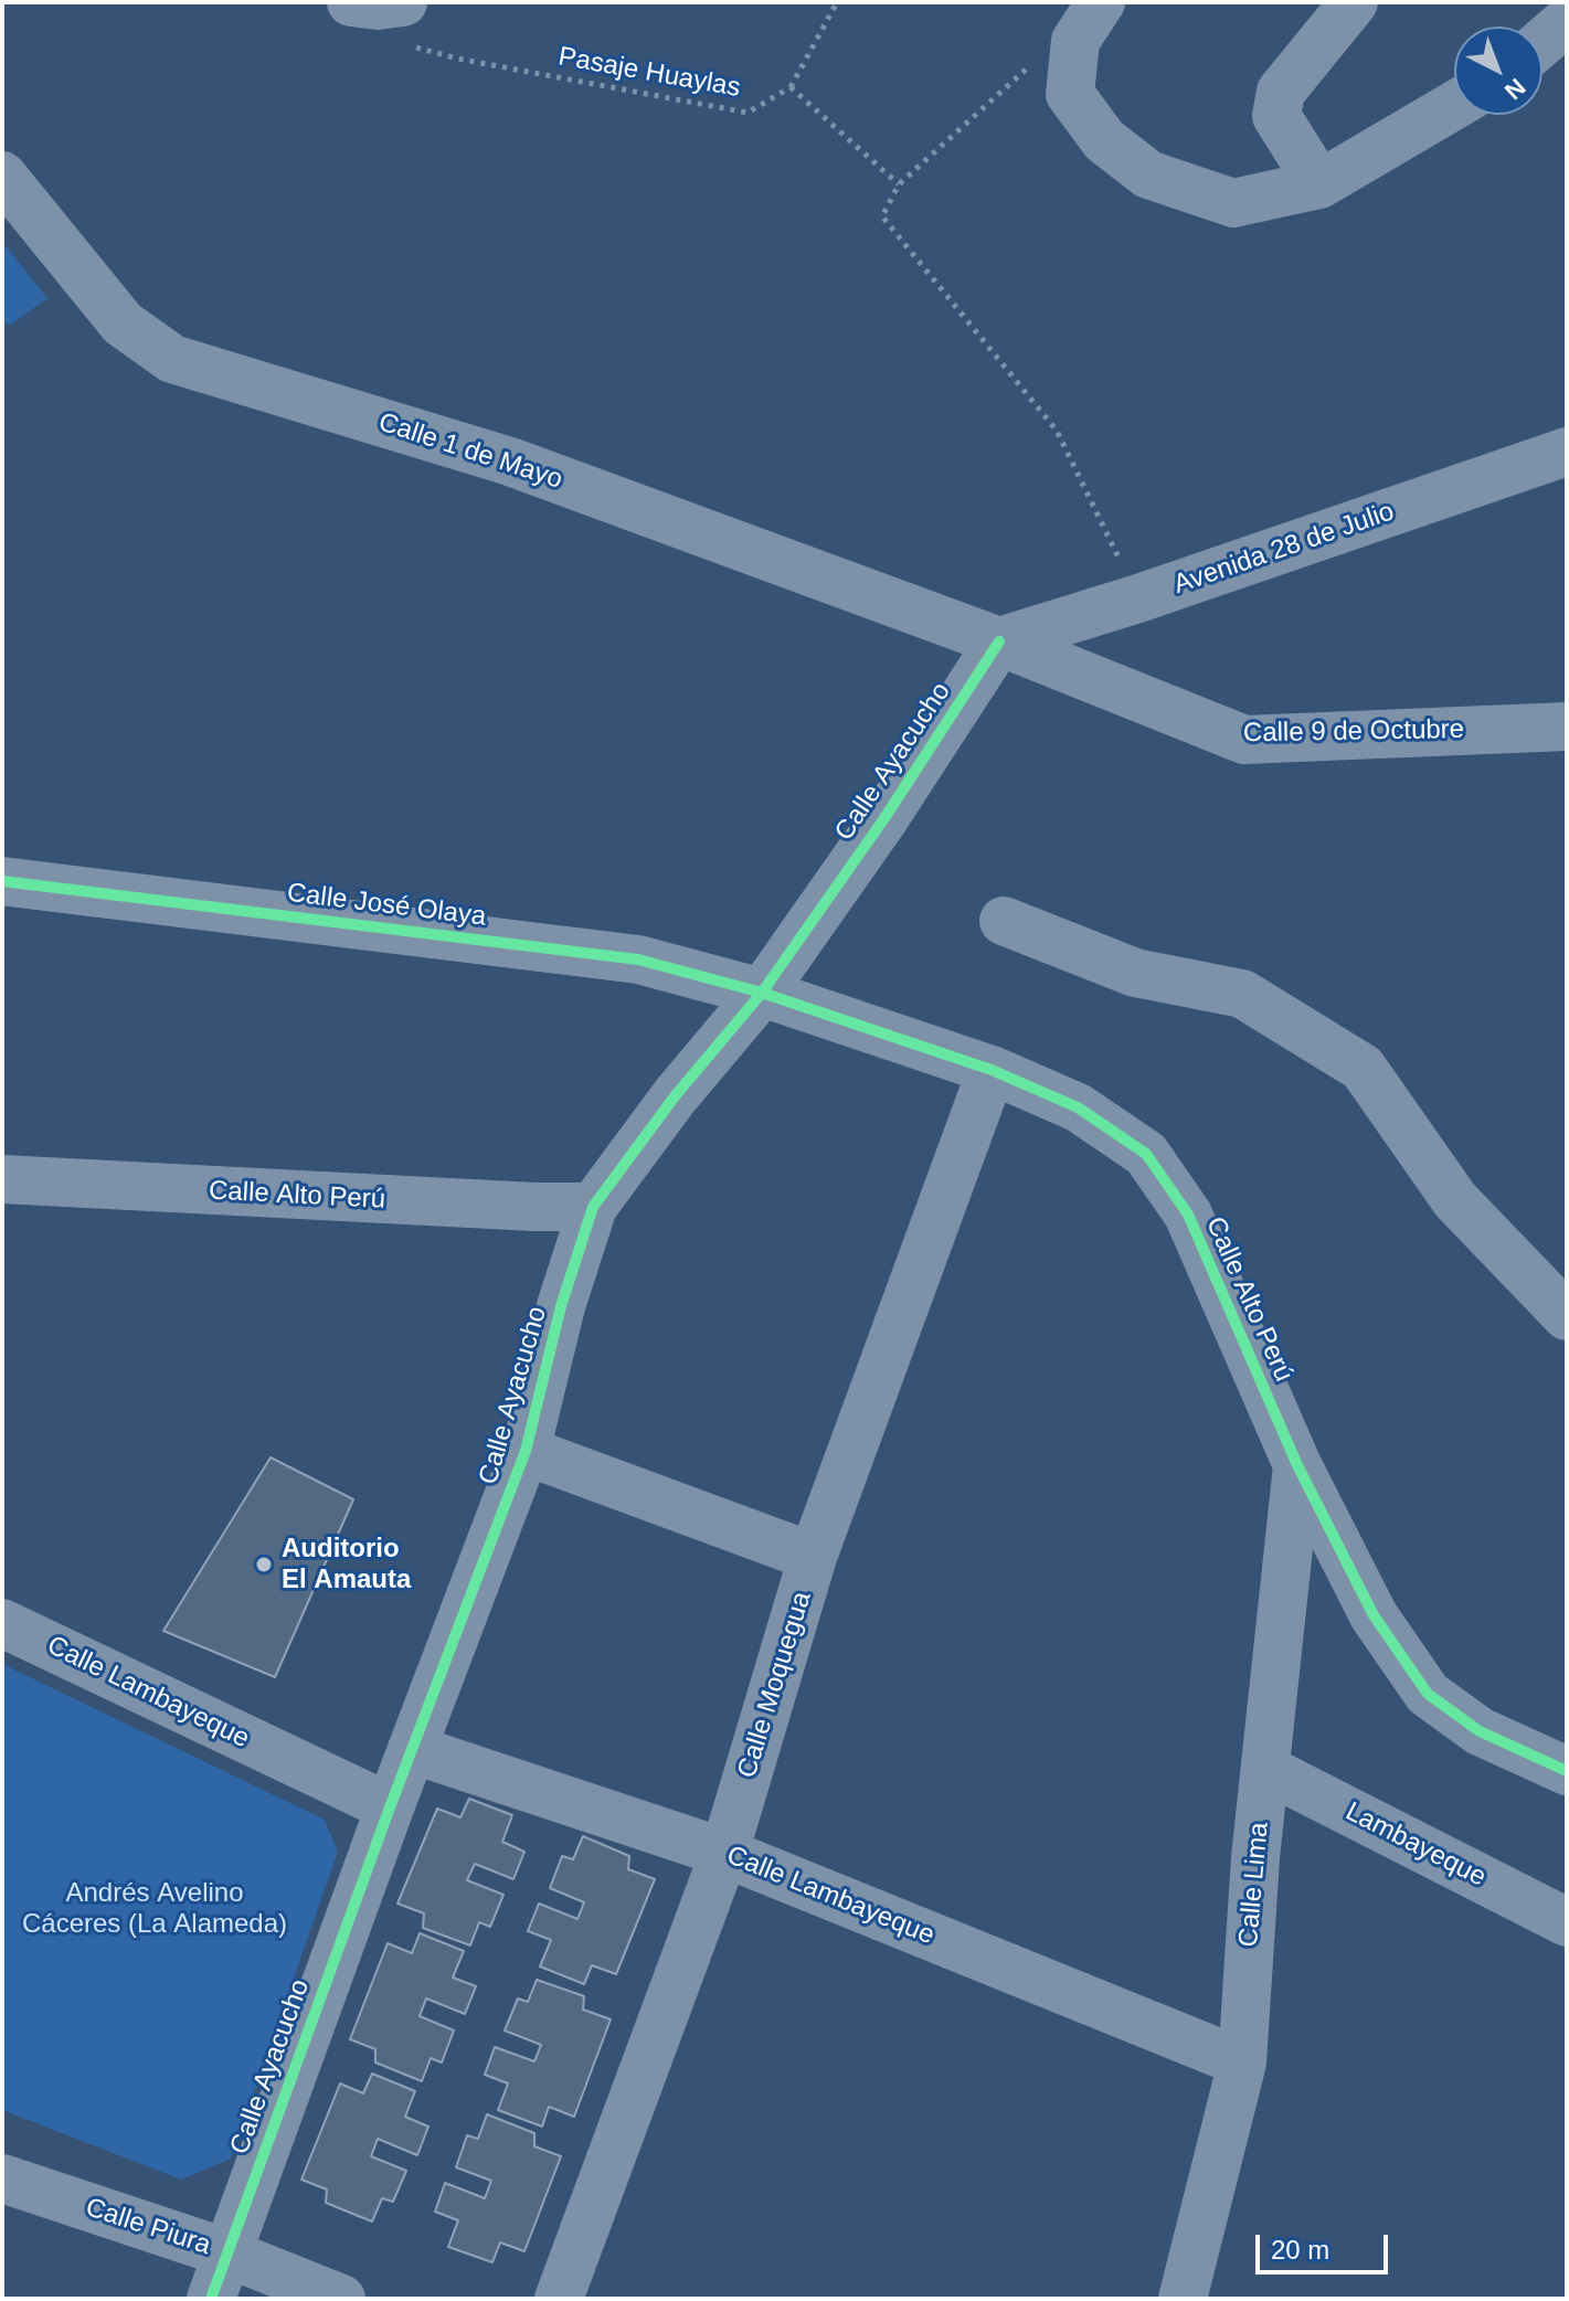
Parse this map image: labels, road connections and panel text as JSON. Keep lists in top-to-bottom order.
{
  "streets": {
    "street": [
      "Calle 1 de Mayo",
      "Avenida 28 de Julio",
      "Calle 9 de Octubre",
      "Calle Ayacucho",
      "Calle José Olaya",
      "Calle Alto Perú",
      "Calle Moquegua",
      "Calle Lambayeque",
      "Lambayeque",
      "Calle Lima",
      "Calle Piura"
    ],
    "path": ["Pasaje Huaylas"]
  },
  "crossings": [
    ["Calle 1 de Mayo", "Avenida 28 de Julio"],
    ["Calle 1 de Mayo", "Calle 9 de Octubre"],
    ["Calle 1 de Mayo", "Calle Ayacucho"],
    ["Avenida 28 de Julio", "Calle 9 de Octubre"],
    ["Avenida 28 de Julio", "Calle Ayacucho"],
    ["Calle 9 de Octubre", "Calle Ayacucho"],
    ["Calle Ayacucho", "Calle José Olaya"],
    ["Calle Ayacucho", "Calle Alto Perú"],
    ["Calle Ayacucho", "Calle Lambayeque"],
    ["Calle Ayacucho", "Calle Piura"],
    ["Calle José Olaya", "Calle Alto Perú"],
    ["Calle Alto Perú", "Calle Moquegua"],
    ["Calle Alto Perú", "Calle Lima"],
    ["Calle Moquegua", "Calle Lambayeque"],
    ["Calle Lambayeque", "Calle Lima"],
    ["Lambayeque", "Calle Lima"]
  ],
  "parks": ["Andrés Avelino Cáceres (La Alameda)"],
  "places": ["Auditorio El Amauta"],
  "scale_bar": "20 m",
  "north": "bottom right"
}
